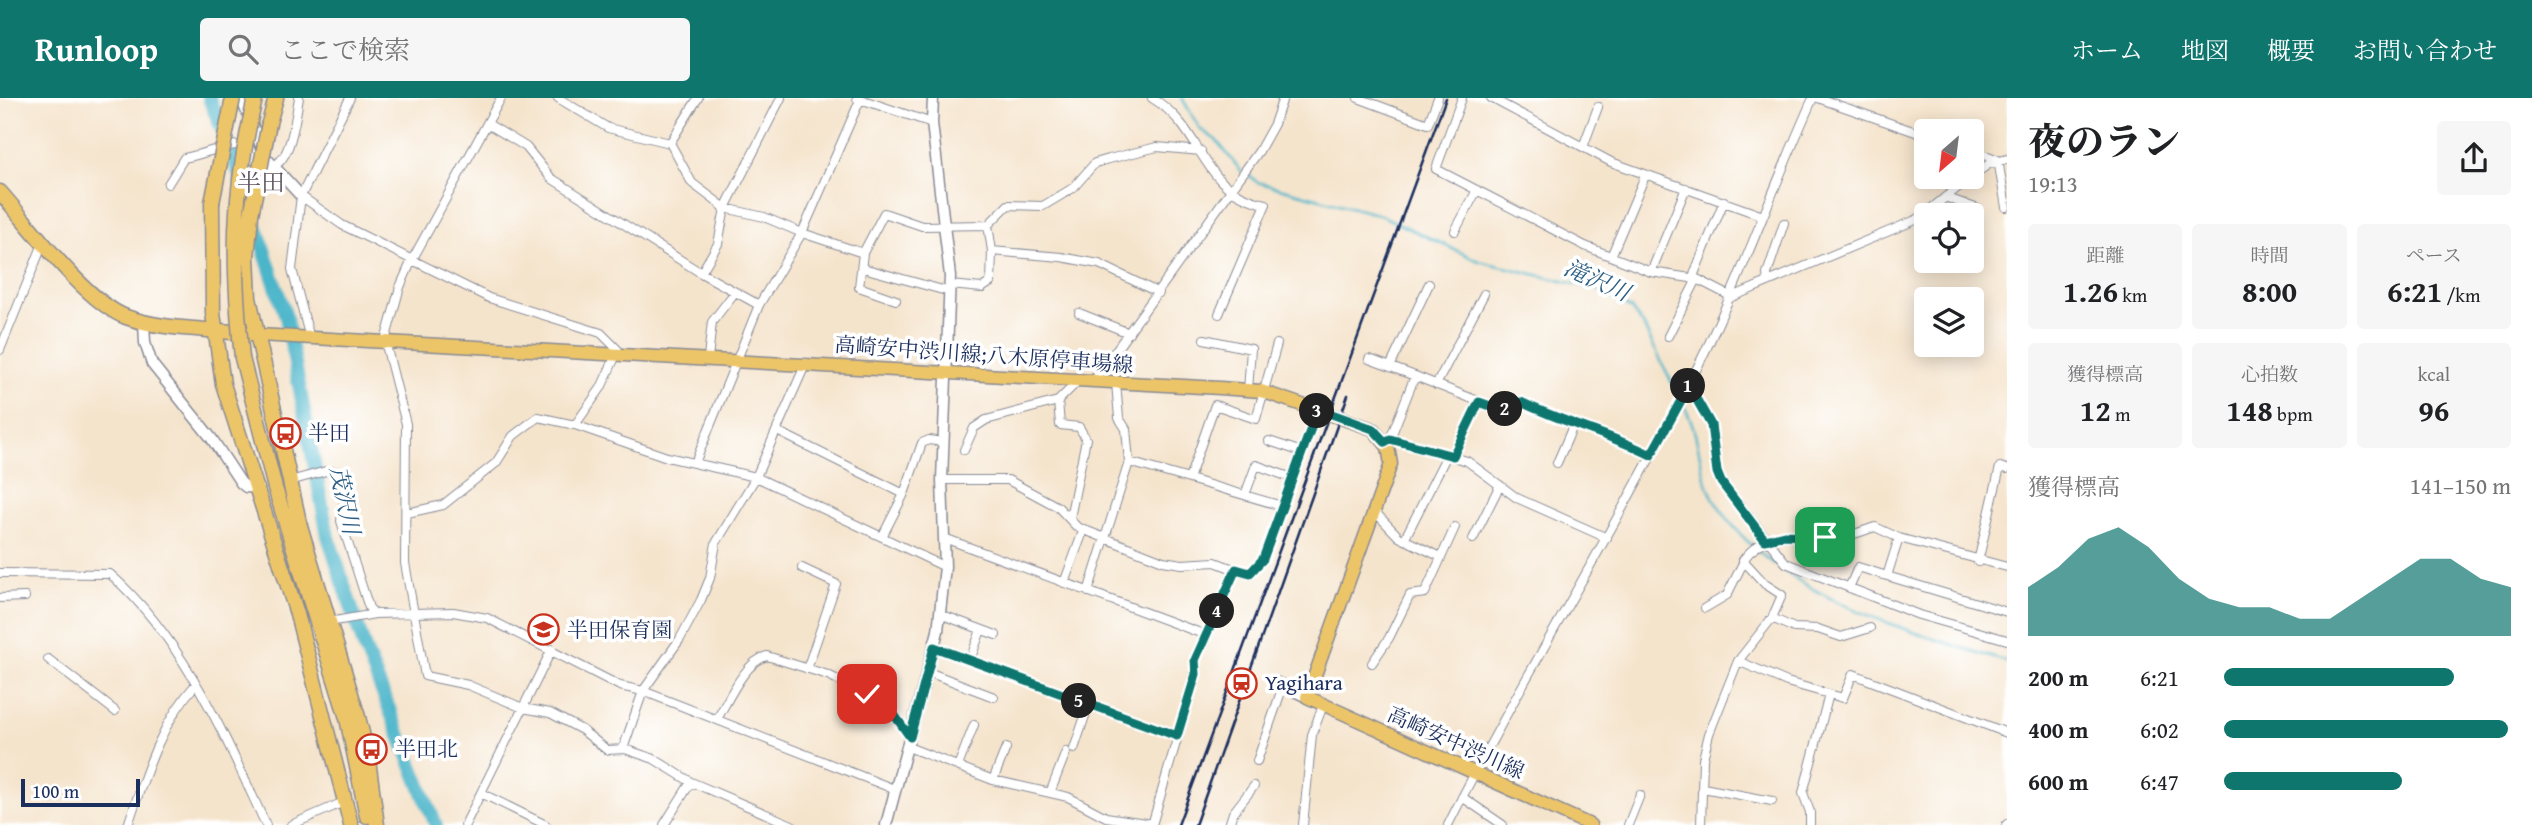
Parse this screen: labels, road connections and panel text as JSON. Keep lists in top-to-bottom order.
{
  "streets": {
    "main road": ["高崎安中渋川線;八木原停車場線", "高崎安中渋川線"]
  },
  "districts": ["半田"],
  "water": ["滝沢川", "茂沢川"],
  "places": {
    "bus stop": ["半田", "半田北"],
    "school or university": ["半田保育園"],
    "station": ["Yagihara"]
  },
  "scale_bar": "100 m",
  "north": "bottom left",
  "page": {
    "header": "Runloop",
    "search": "ここで検索",
    "nav": [
      "ホーム",
      "地図",
      "概要",
      "お問い合わせ"
    ],
    "heading": ["夜のラン", "19:13"],
    "stats": [
      ["距離", "1.26 km"],
      ["時間", "8:00"],
      ["ペース", "6:21 /km"],
      ["獲得標高", "12 m"],
      ["心拍数", "148 bpm"],
      ["kcal", "96"]
    ],
    "pins": [
      "1",
      "2",
      "3",
      "4",
      "5"
    ],
    "chart": ["獲得標高", "141–150 m"],
    "list": [
      {
        "name": "200 m",
        "note": "6:21"
      },
      {
        "name": "400 m",
        "note": "6:02"
      },
      {
        "name": "600 m",
        "note": "6:47"
      }
    ],
    "scale": "100 m"
  }
}
